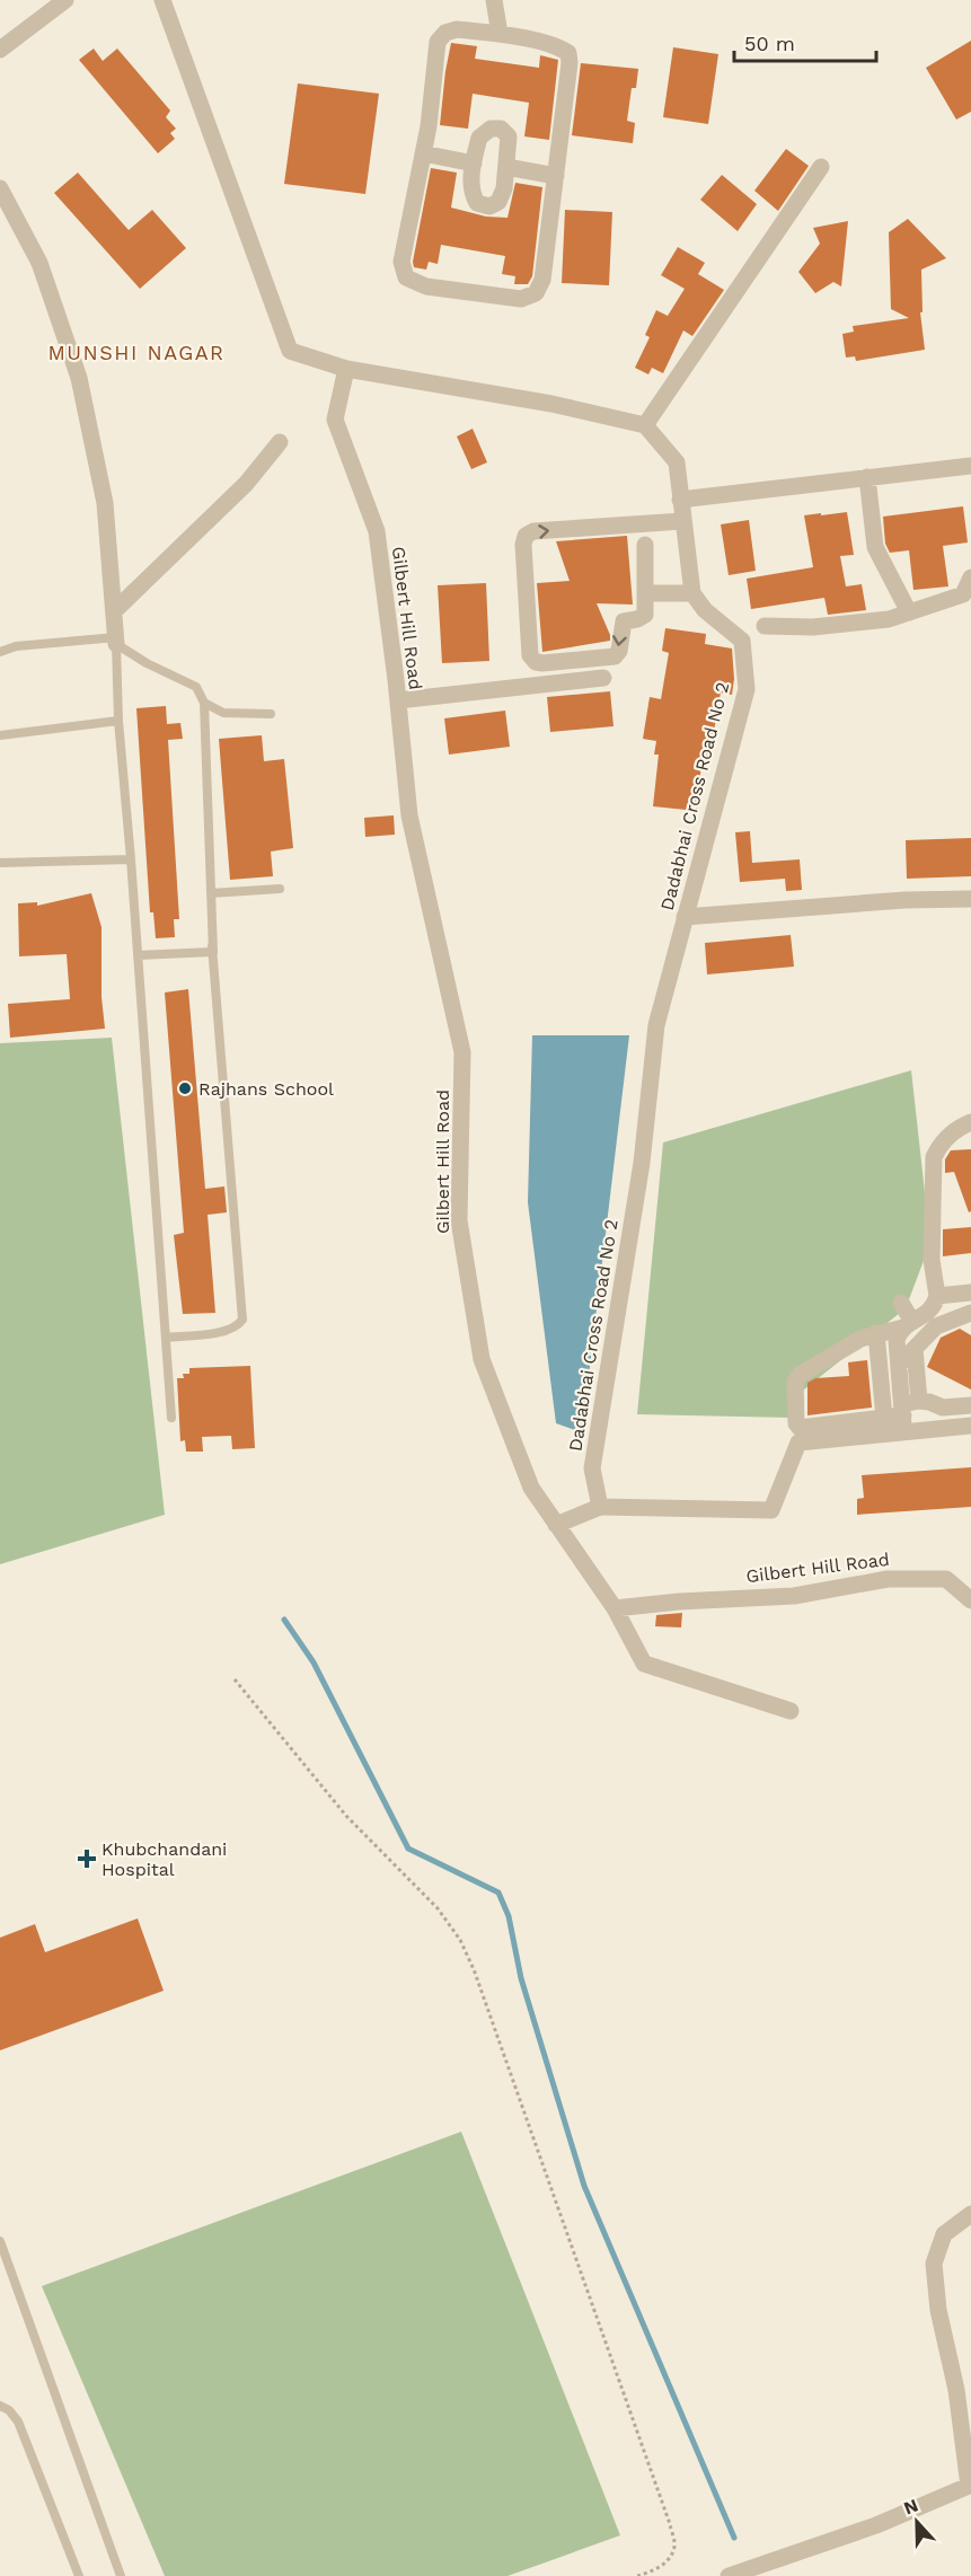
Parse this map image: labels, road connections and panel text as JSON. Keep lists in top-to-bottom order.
{
  "streets": {
    "street": ["Gilbert Hill Road", "Dadabhai Cross Road No 2"]
  },
  "districts": ["MUNSHI NAGAR"],
  "places": {
    "other": ["Rajhans School"],
    "health": ["Khubchandani Hospital"]
  },
  "scale_bar": "50 m",
  "north": "top"
}
